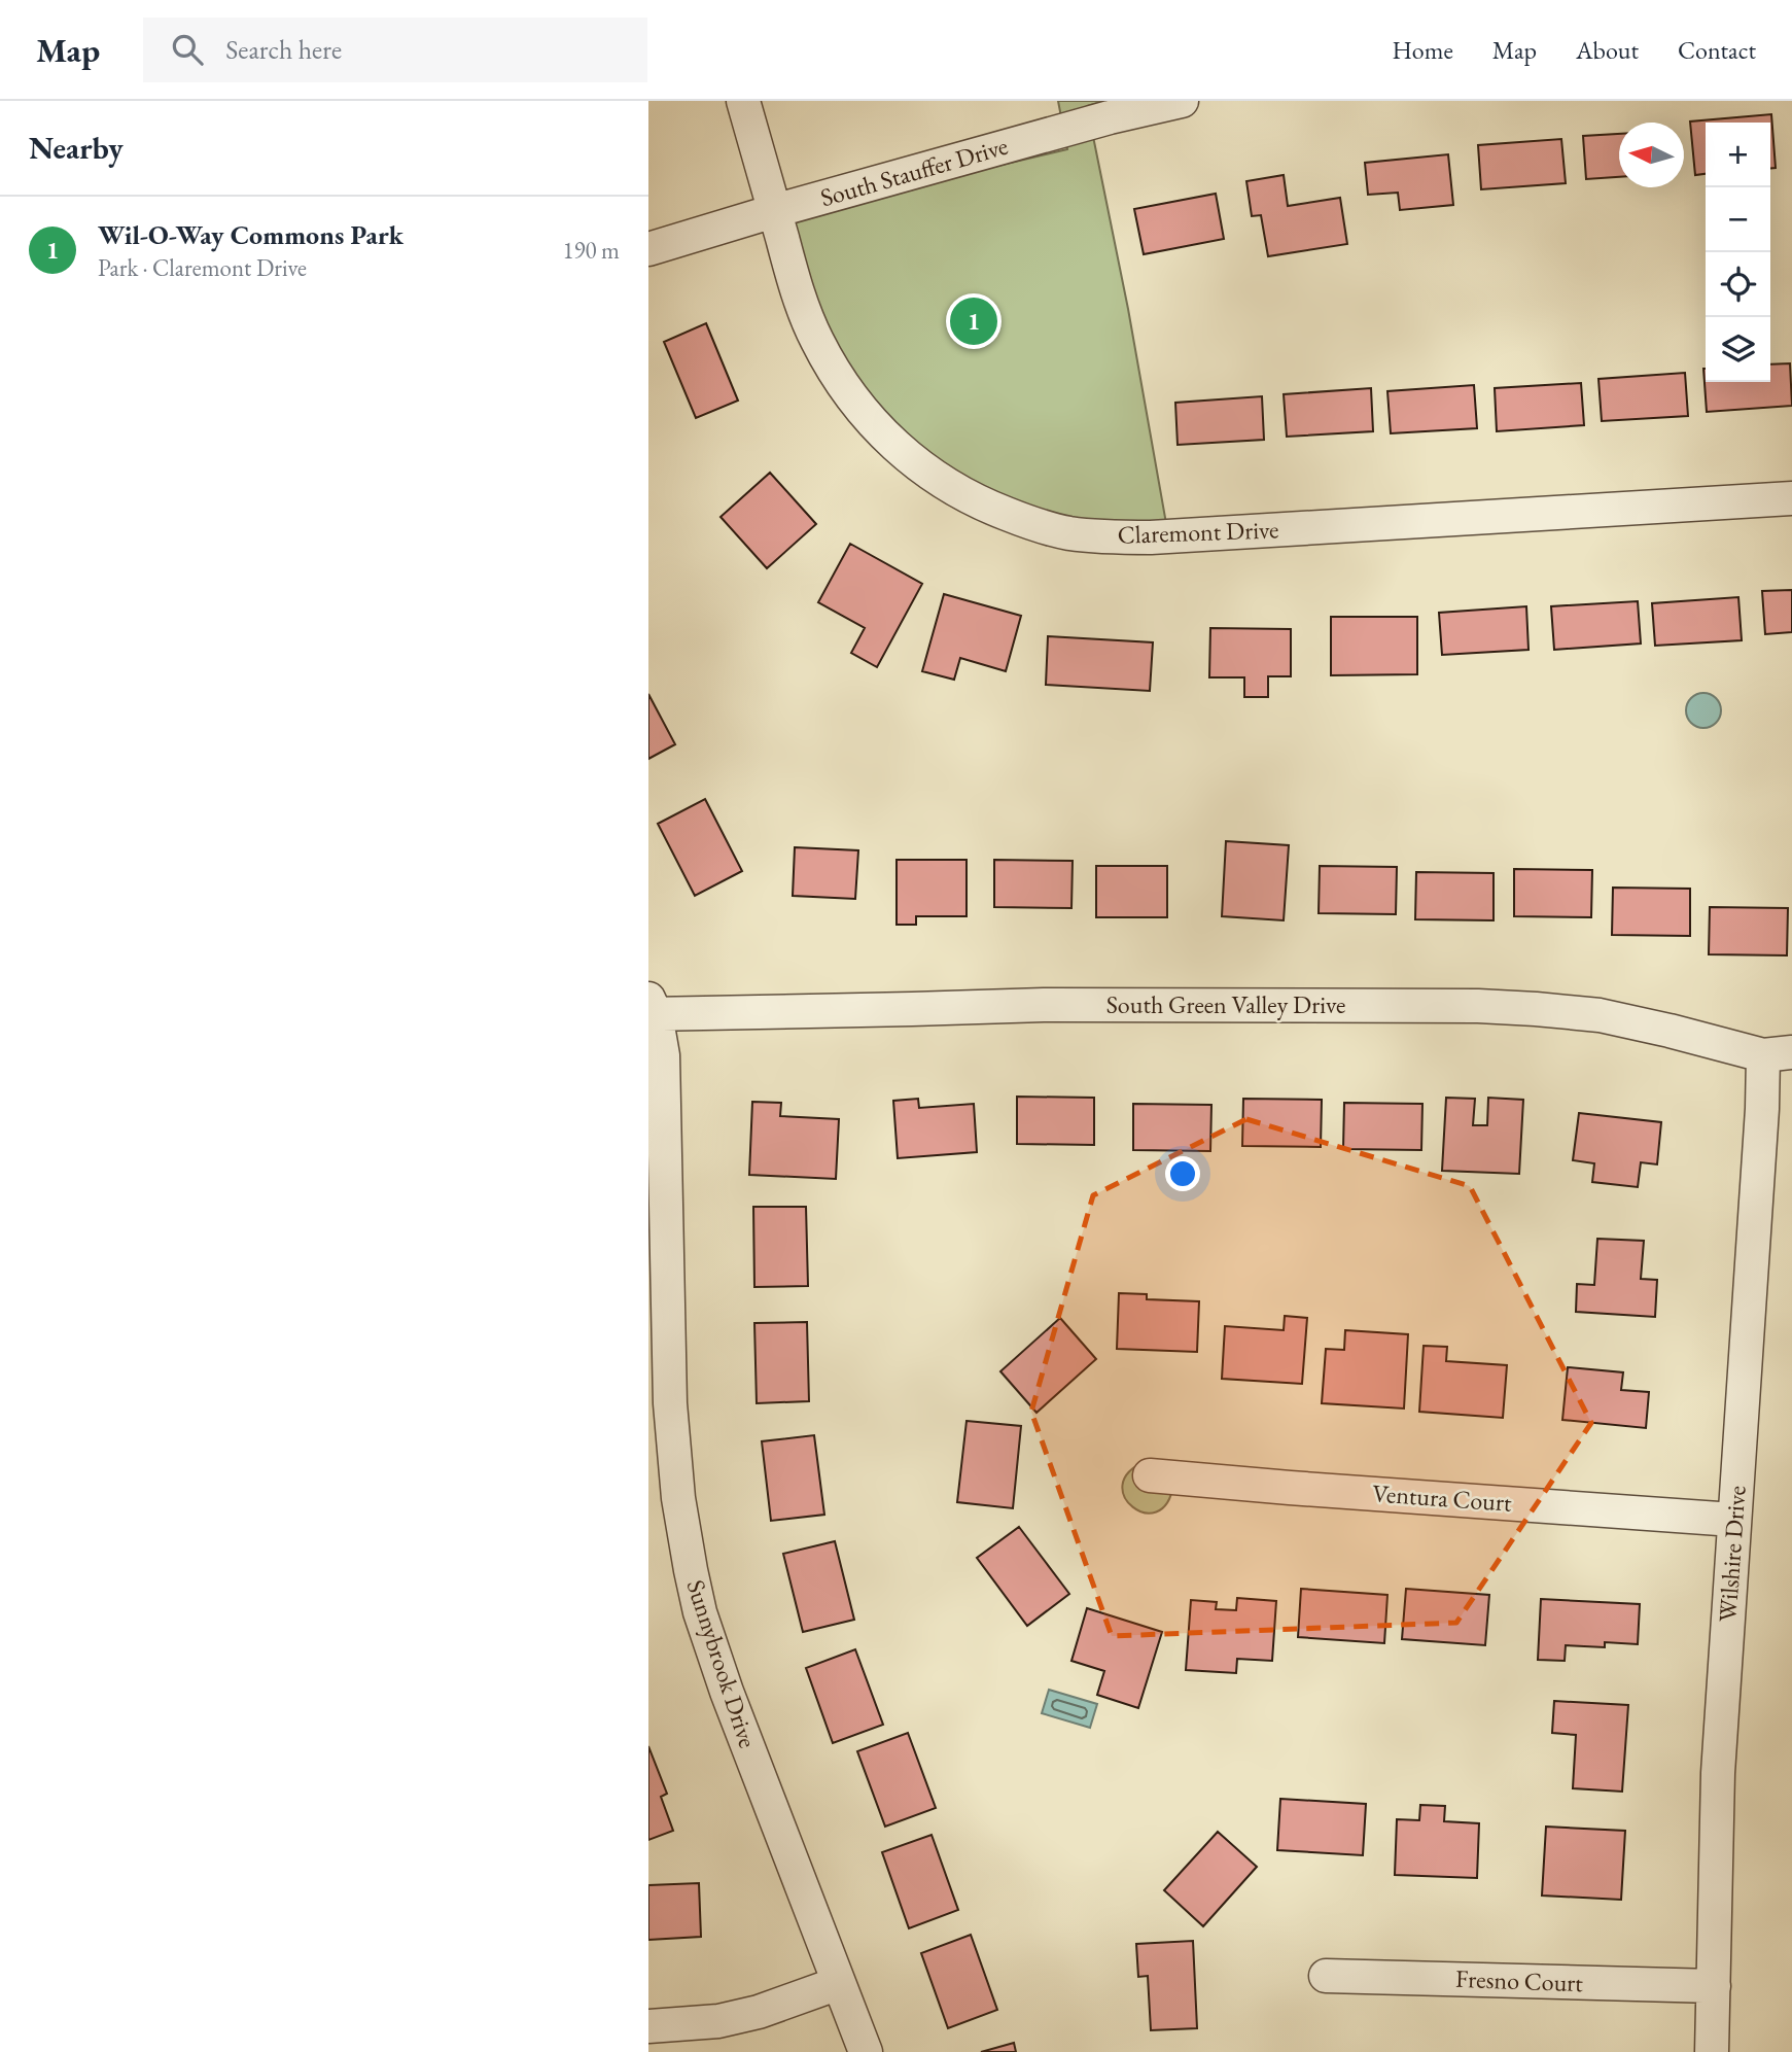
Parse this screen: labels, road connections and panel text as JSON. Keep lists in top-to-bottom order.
{
  "streets": {
    "street": [
      "South Stauffer Drive",
      "Claremont Drive",
      "South Green Valley Drive",
      "Ventura Court",
      "Wilshire Drive",
      "Sunnybrook Drive",
      "Fresno Court"
    ]
  },
  "crossings": [
    ["South Stauffer Drive", "Claremont Drive"],
    ["South Green Valley Drive", "Wilshire Drive"],
    ["South Green Valley Drive", "Sunnybrook Drive"],
    ["Ventura Court", "Wilshire Drive"],
    ["Wilshire Drive", "Fresno Court"]
  ],
  "north": "left",
  "page": {
    "header": "Map",
    "search": "Search here",
    "nav": [
      "Home",
      "Map",
      "About",
      "Contact"
    ],
    "heading": "Nearby",
    "map_buttons": ["+", "−"],
    "list": [
      {
        "mark": "1",
        "name": "Wil-O-Way Commons Park",
        "note": "Park · Claremont Drive",
        "value": "190 m"
      }
    ],
    "pins": "1"
  }
}
